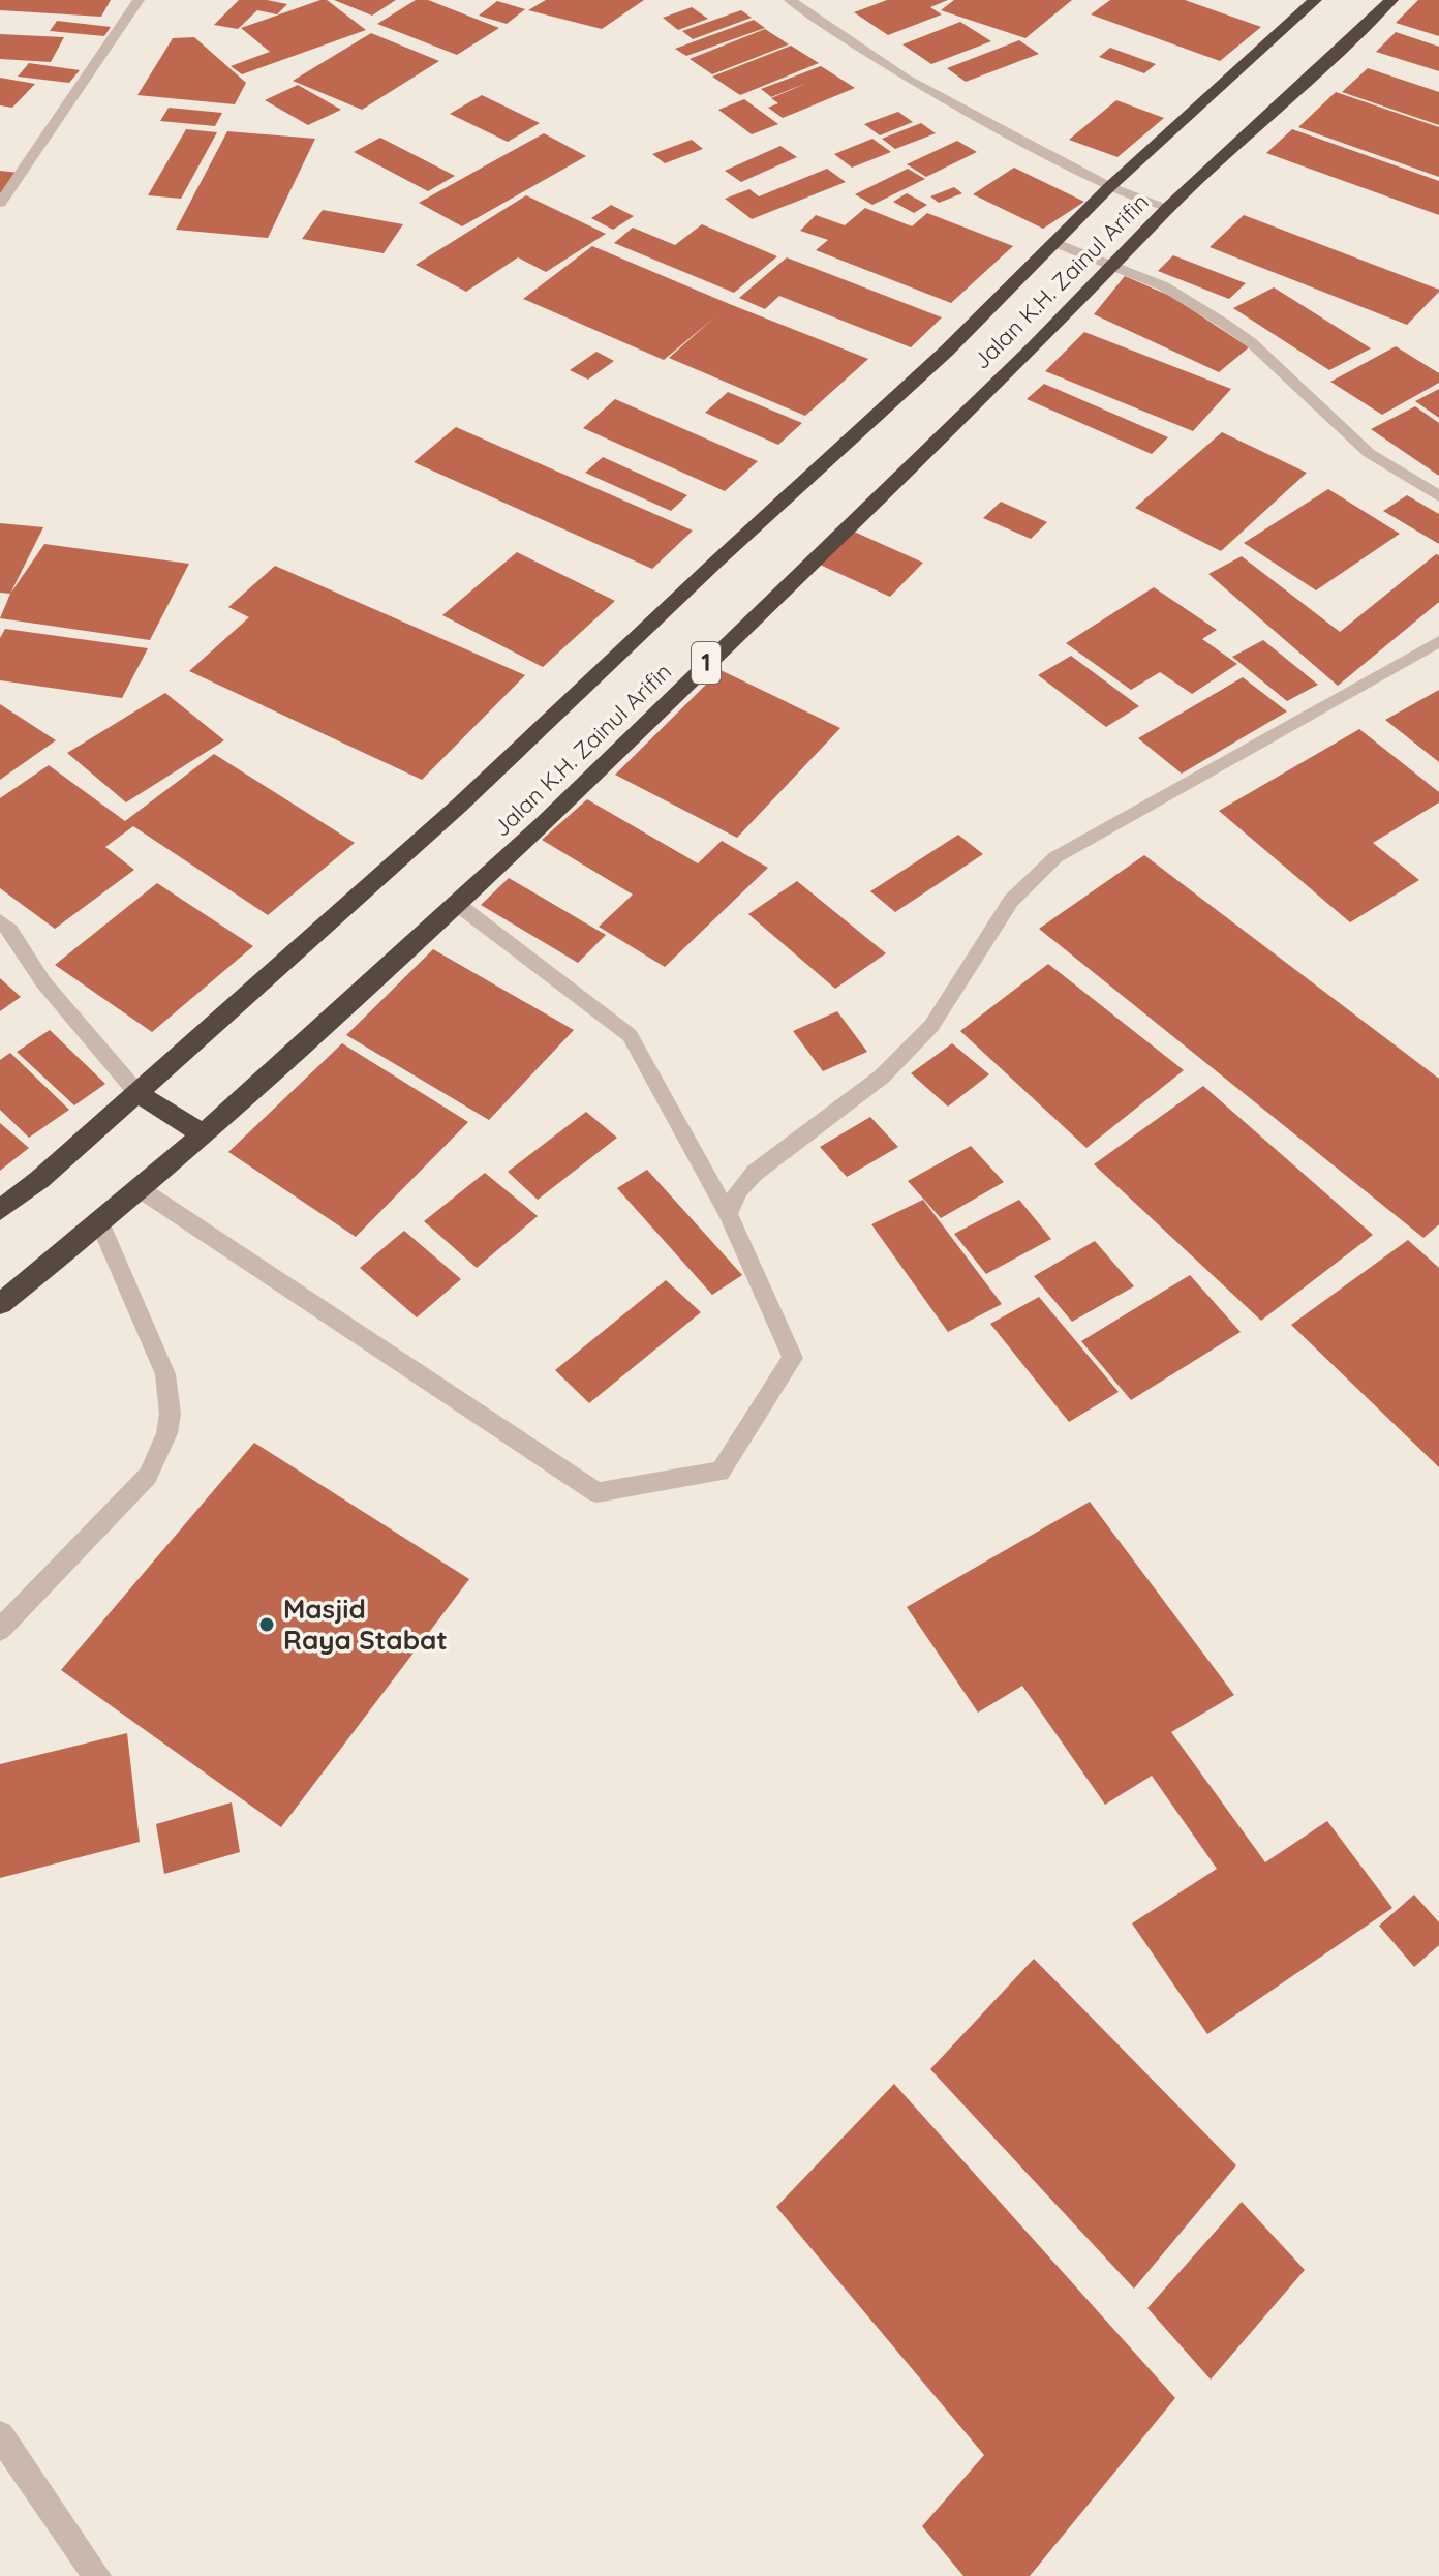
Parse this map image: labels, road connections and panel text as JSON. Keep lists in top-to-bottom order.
{
  "streets": {
    "highway": ["Jalan K.H. Zainul Arifin", "1"]
  },
  "places": ["Masjid Raya Stabat"]
}
